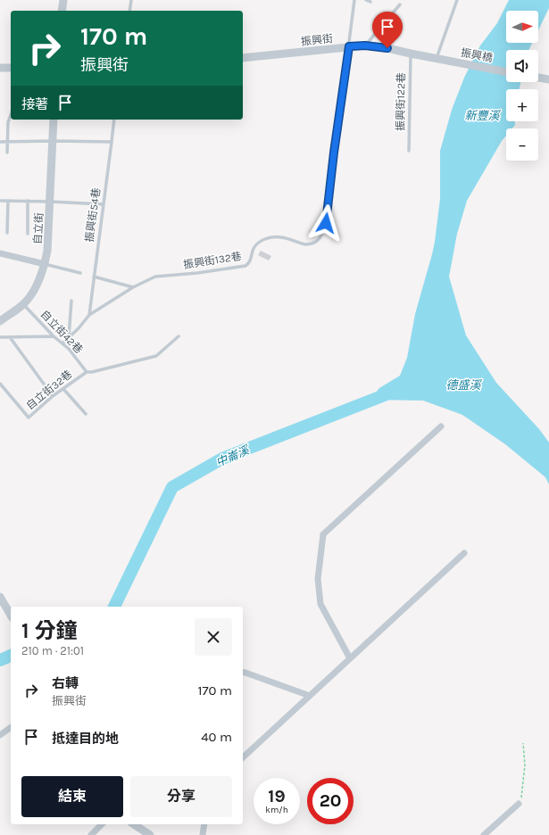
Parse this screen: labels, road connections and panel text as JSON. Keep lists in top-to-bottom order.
{
  "streets": {
    "street": ["振興街", "振興橋", "自立街"],
    "lane": [
      "振興街122巷",
      "振興街54巷",
      "振興街132巷",
      "自立街42巷",
      "自立街32巷"
    ]
  },
  "crossings": [
    ["振興街", "振興橋"],
    ["振興街", "振興街122巷"],
    ["振興街", "振興街132巷"],
    ["自立街", "自立街42巷"],
    ["自立街42巷", "自立街32巷"]
  ],
  "water": ["新豐溪", "德盛溪", "中崙溪"],
  "north": "right",
  "page": {
    "map_buttons": ["+", "−"],
    "turn": ["170 m", "振興街"],
    "then": "接著",
    "heading": ["1 分鐘", "210 m · 21:01"],
    "list": [
      {
        "name": "右轉",
        "note": "振興街",
        "value": "170 m"
      },
      {
        "name": "抵達目的地",
        "value": "40 m"
      }
    ],
    "buttons": ["結束", "分享"],
    "speed": "19 km/h",
    "limit": "20"
  }
}
